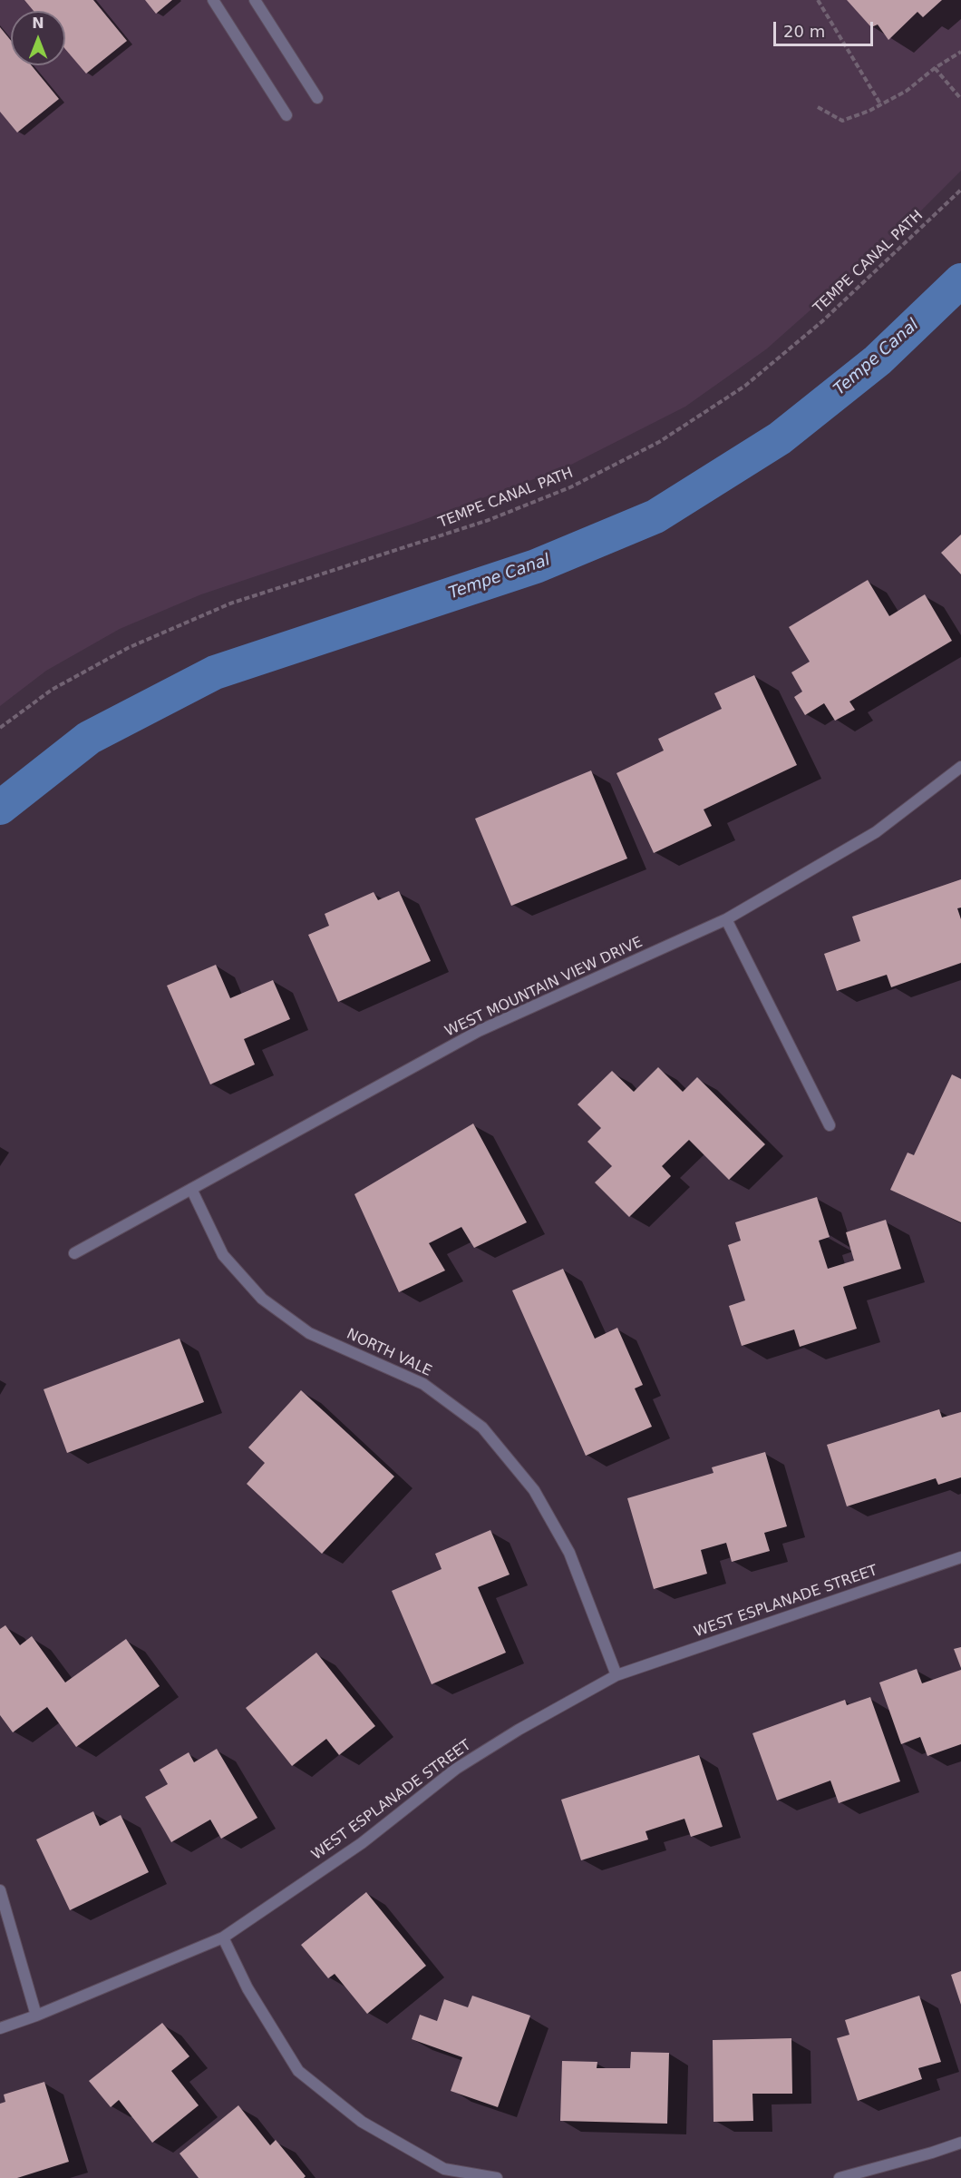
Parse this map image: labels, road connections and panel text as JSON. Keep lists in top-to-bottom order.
{
  "streets": {
    "street": ["WEST MOUNTAIN VIEW DRIVE", "NORTH VALE", "WEST ESPLANADE STREET"],
    "path": ["TEMPE CANAL PATH"]
  },
  "crossings": [
    ["WEST MOUNTAIN VIEW DRIVE", "NORTH VALE"],
    ["NORTH VALE", "WEST ESPLANADE STREET"]
  ],
  "water": ["Tempe Canal"],
  "scale_bar": "20 m",
  "north": "top"
}
